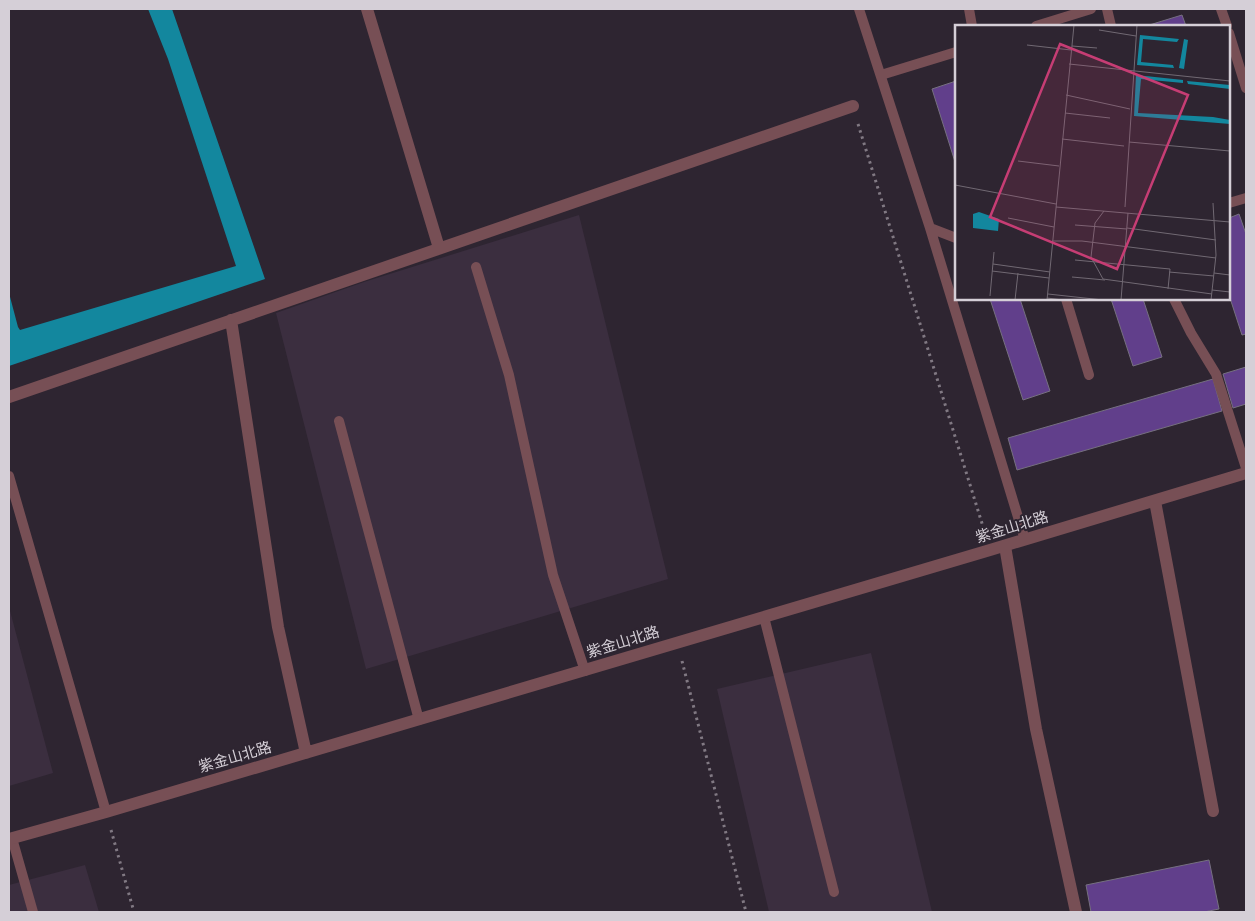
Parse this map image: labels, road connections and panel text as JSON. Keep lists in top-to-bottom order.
{
  "streets": {
    "street": ["紫金山北路"]
  }
}
